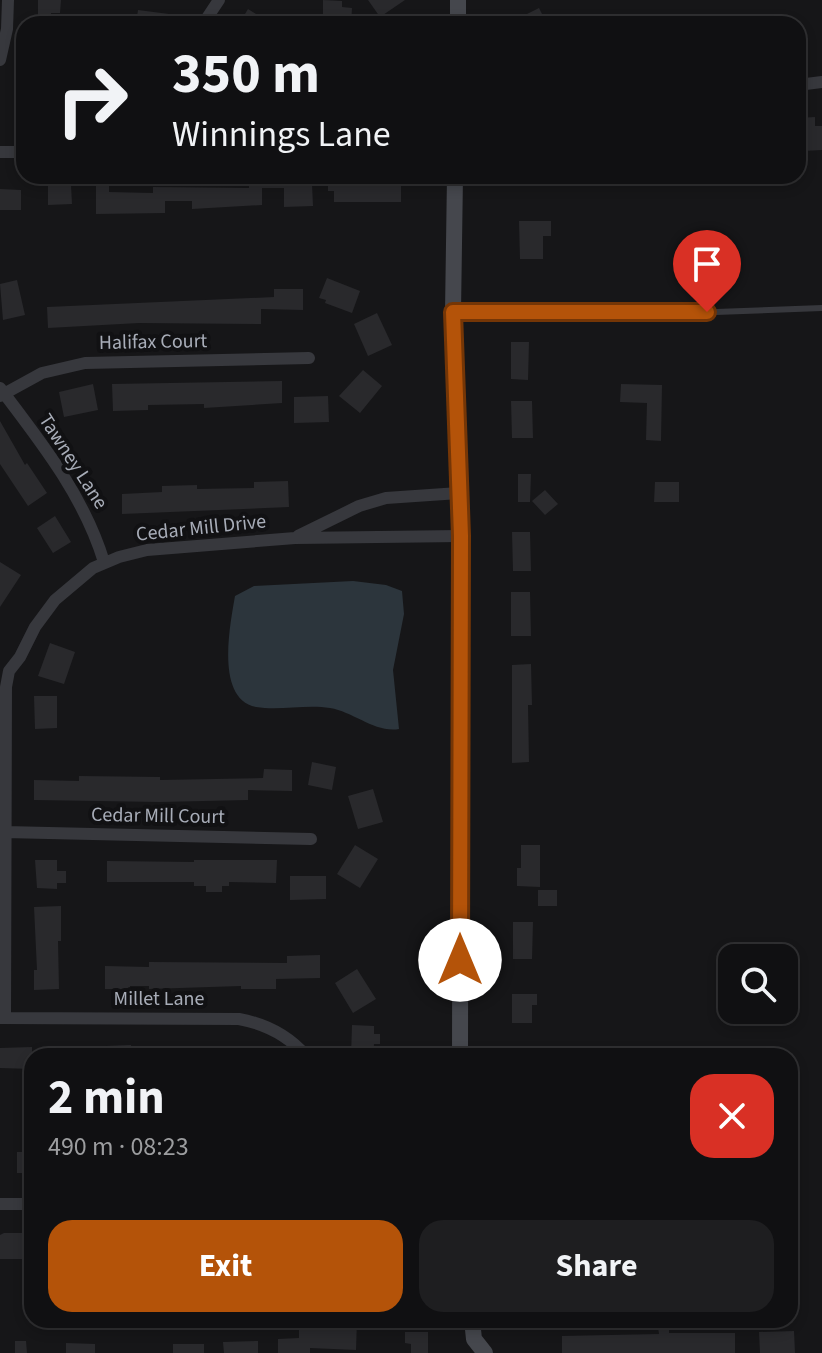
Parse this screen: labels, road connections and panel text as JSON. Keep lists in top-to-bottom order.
{
  "streets": {
    "street": [
      "Halifax Court",
      "Tawney Lane",
      "Cedar Mill Drive",
      "Cedar Mill Court",
      "Millet Lane"
    ]
  },
  "crossings": [
    ["Halifax Court", "Tawney Lane"],
    ["Tawney Lane", "Cedar Mill Drive"],
    ["Cedar Mill Drive", "Cedar Mill Court"],
    ["Cedar Mill Drive", "Millet Lane"]
  ],
  "page": {
    "turn": ["350 m", "Winnings Lane"],
    "heading": ["2 min", "490 m · 08:23"],
    "buttons": ["Exit", "Share"]
  }
}
